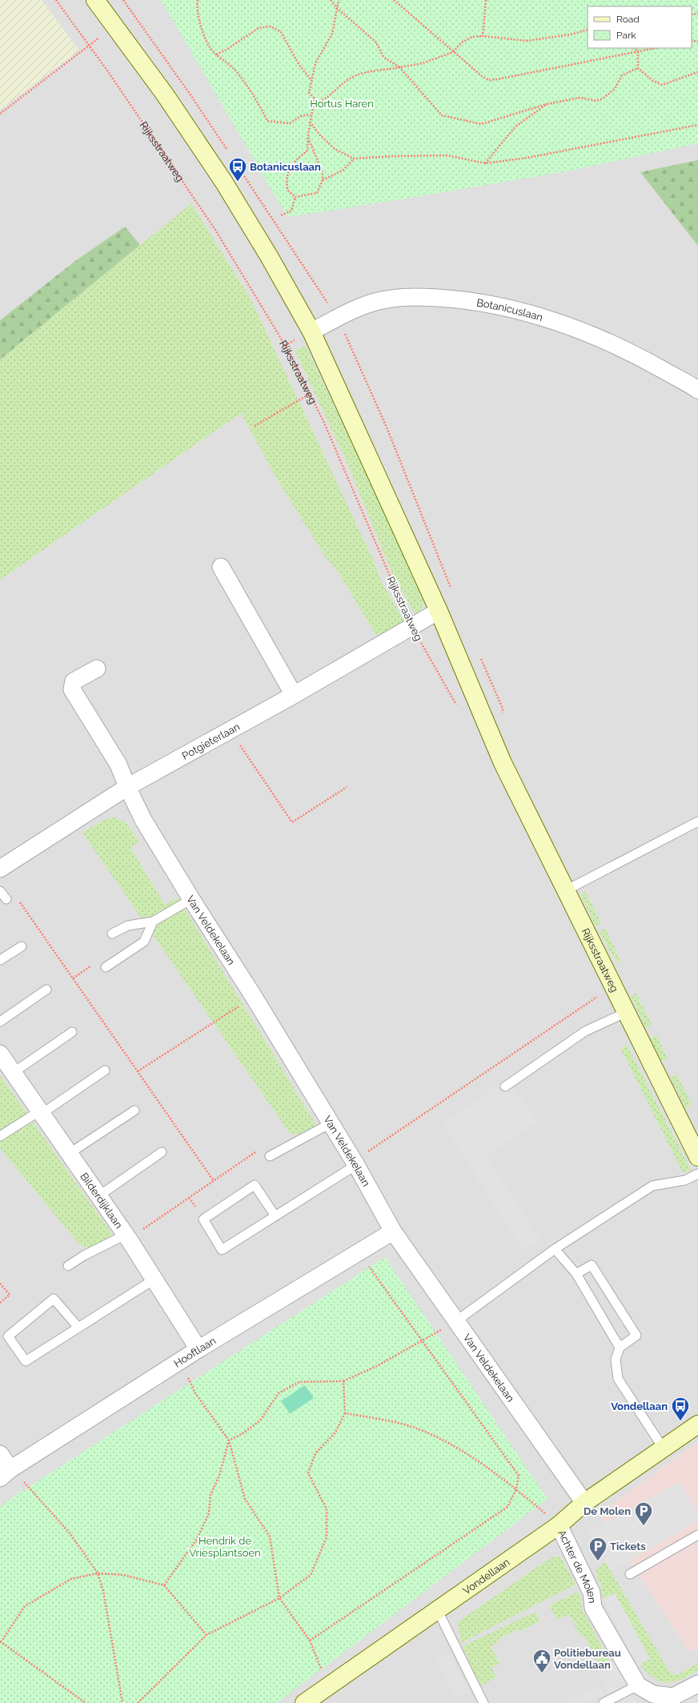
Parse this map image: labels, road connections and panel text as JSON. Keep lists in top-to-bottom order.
{
  "streets": {
    "main road": ["Rijksstraatweg", "Vondellaan"],
    "street": [
      "Botanicuslaan",
      "Potgieterlaan",
      "Van Veldekelaan",
      "Bilderdijklaan",
      "Hooftlaan",
      "Achter de Molen"
    ]
  },
  "crossings": [
    ["Rijksstraatweg", "Botanicuslaan"],
    ["Rijksstraatweg", "Potgieterlaan"],
    ["Potgieterlaan", "Van Veldekelaan"],
    ["Van Veldekelaan", "Hooftlaan"],
    ["Van Veldekelaan", "Vondellaan"],
    ["Bilderdijklaan", "Hooftlaan"],
    ["Achter de Molen", "Vondellaan"]
  ],
  "parks": ["Hortus Haren", "Hendrik de Vriesplantsoen"],
  "places": {
    "bus stop": ["Botanicuslaan", "Vondellaan"],
    "parking": ["De Molen", "Tickets"],
    "public building": ["Politiebureau Vondellaan"]
  },
  "legend": ["Road", "Park"]
}
